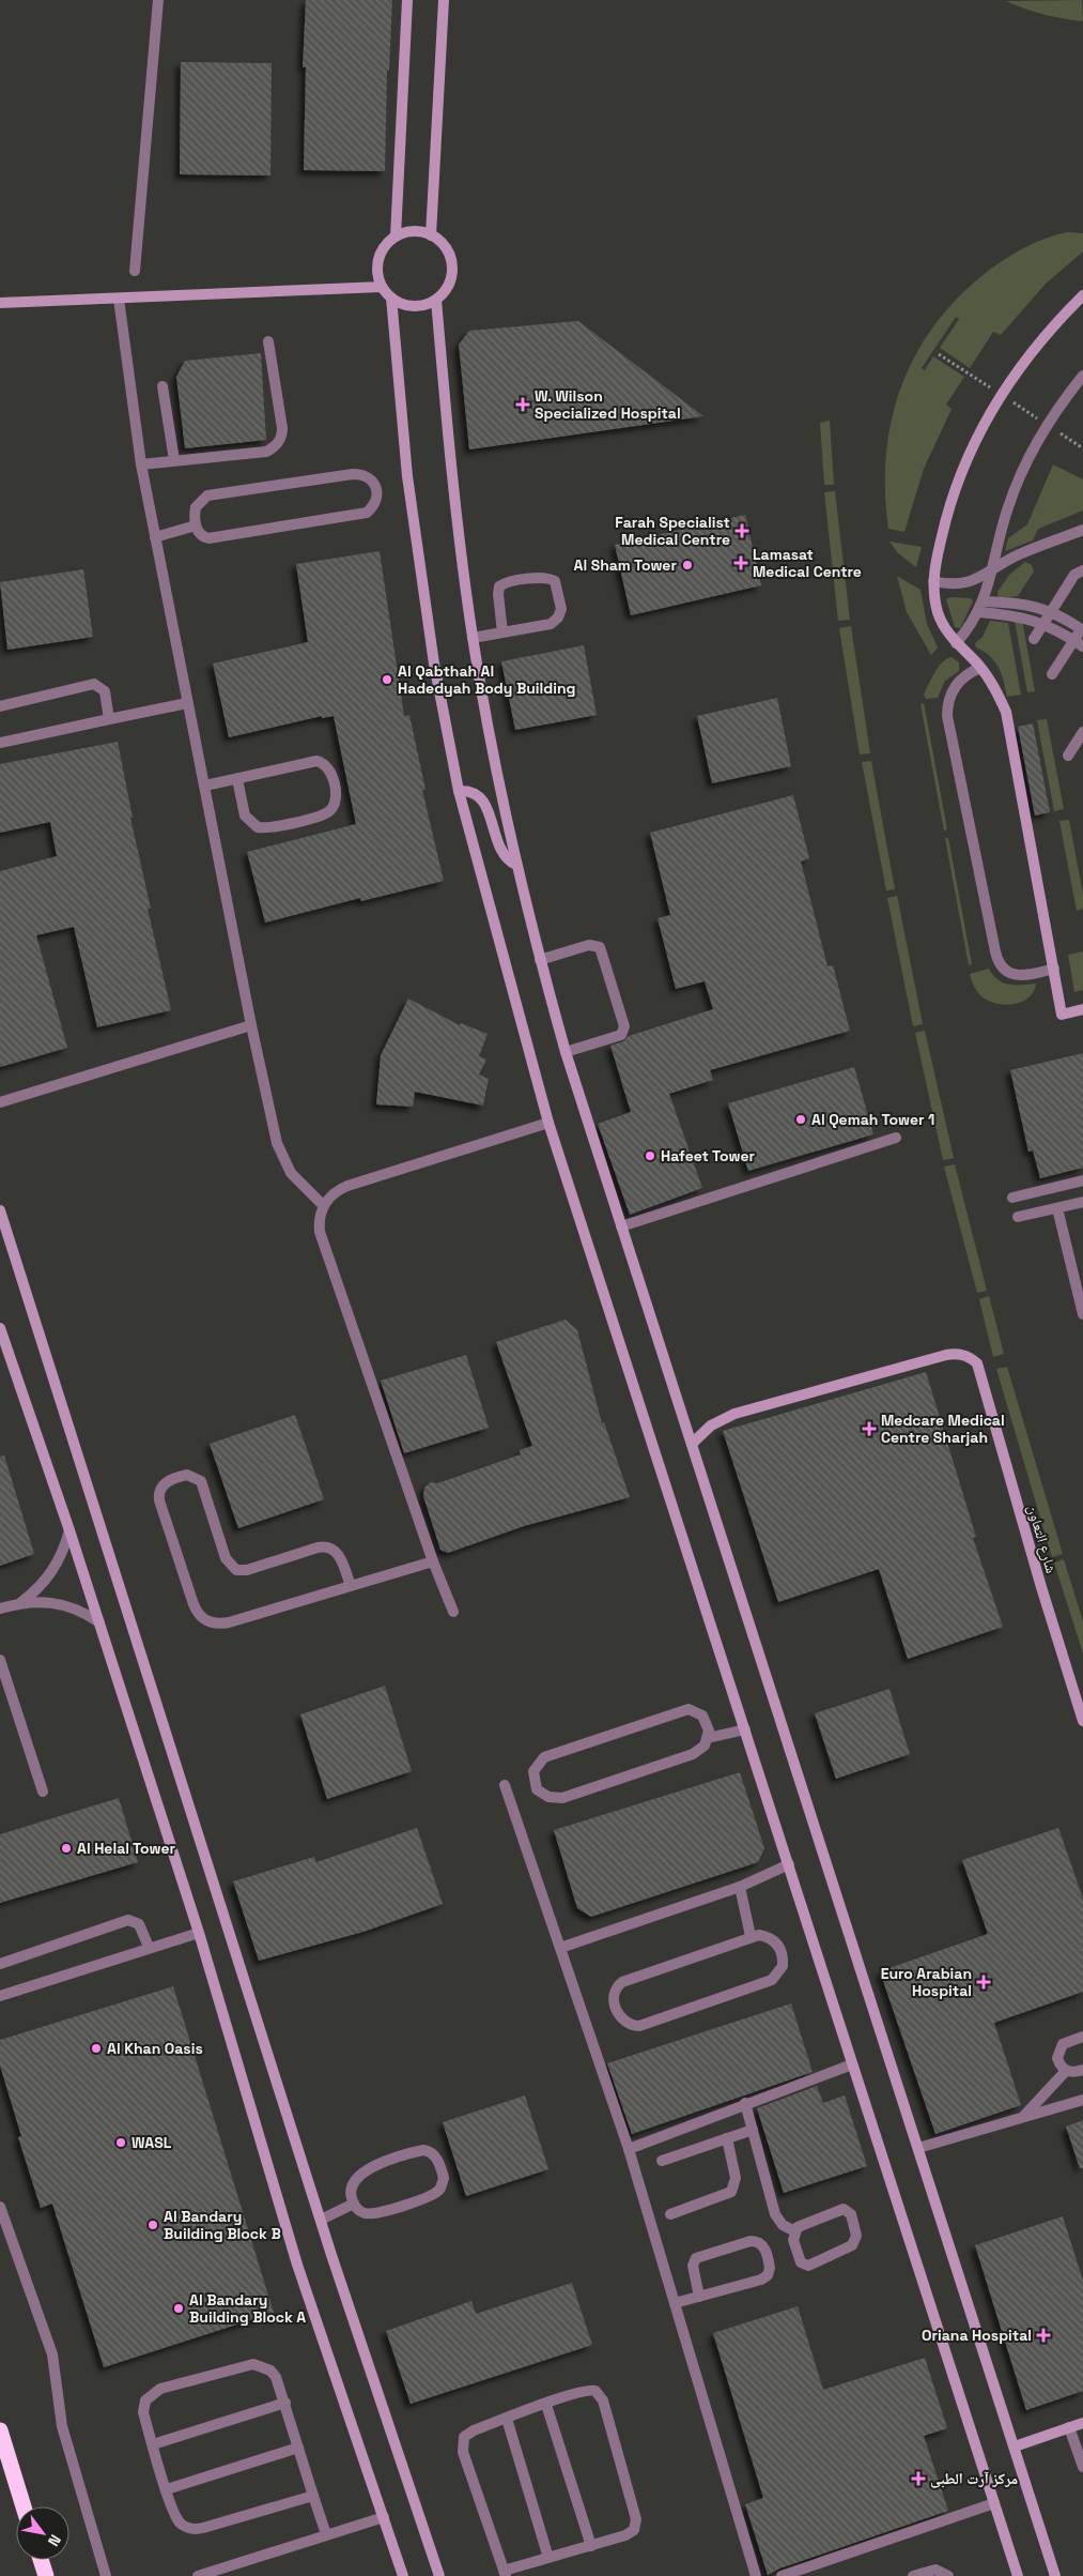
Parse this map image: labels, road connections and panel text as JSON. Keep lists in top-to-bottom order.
{
  "streets": {
    "street": ["شارع التعاون"]
  },
  "places": {
    "health": [
      "W. Wilson Specialized Hospital",
      "Farah Specialist Medical Centre",
      "Lamasat Medical Centre",
      "Medcare Medical Centre Sharjah",
      "Euro Arabian Hospital",
      "Oriana Hospital",
      "مرکز آرت الطبی"
    ],
    "other": [
      "Al Sham Tower",
      "Al Qabthah Al Hadedyah Body Building",
      "Al Qemah Tower 1",
      "Hafeet Tower",
      "Al Helal Tower",
      "Al Khan Oasis",
      "WASL",
      "Al Bandary Building Block B",
      "Al Bandary Building Block A"
    ]
  },
  "north": "bottom right"
}
